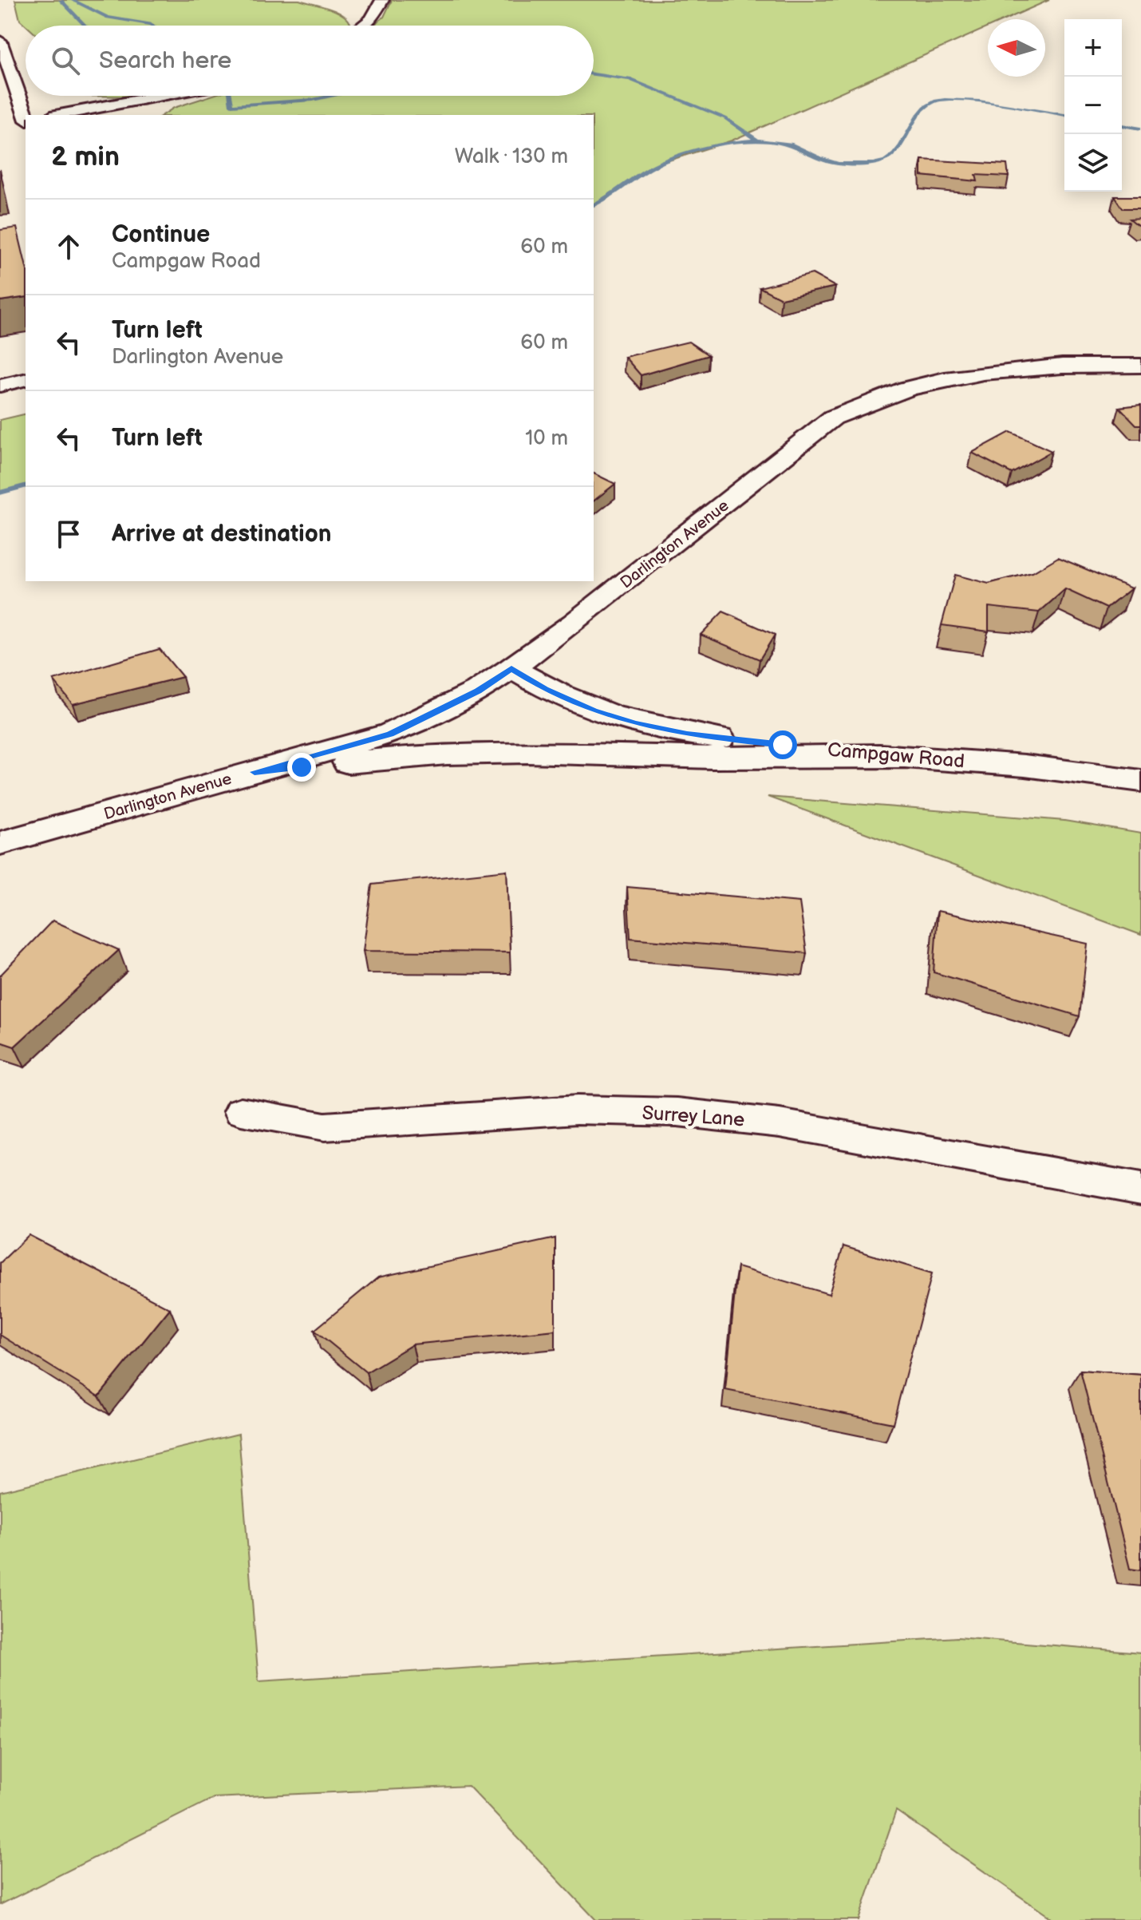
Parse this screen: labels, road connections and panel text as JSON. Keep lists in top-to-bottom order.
{
  "streets": {
    "main road": ["Darlington Avenue", "Campgaw Road"],
    "street": ["Surrey Lane"]
  },
  "crossings": [
    ["Darlington Avenue", "Campgaw Road"]
  ],
  "north": "left",
  "page": {
    "map_buttons": ["+", "−"],
    "search": "Search here",
    "heading": ["2 min", "Walk · 130 m"],
    "list": [
      ["Continue", "Campgaw Road", "60 m"],
      ["Turn left", "Darlington Avenue", "60 m"],
      ["Turn left", "10 m"],
      "Arrive at destination"
    ]
  }
}
